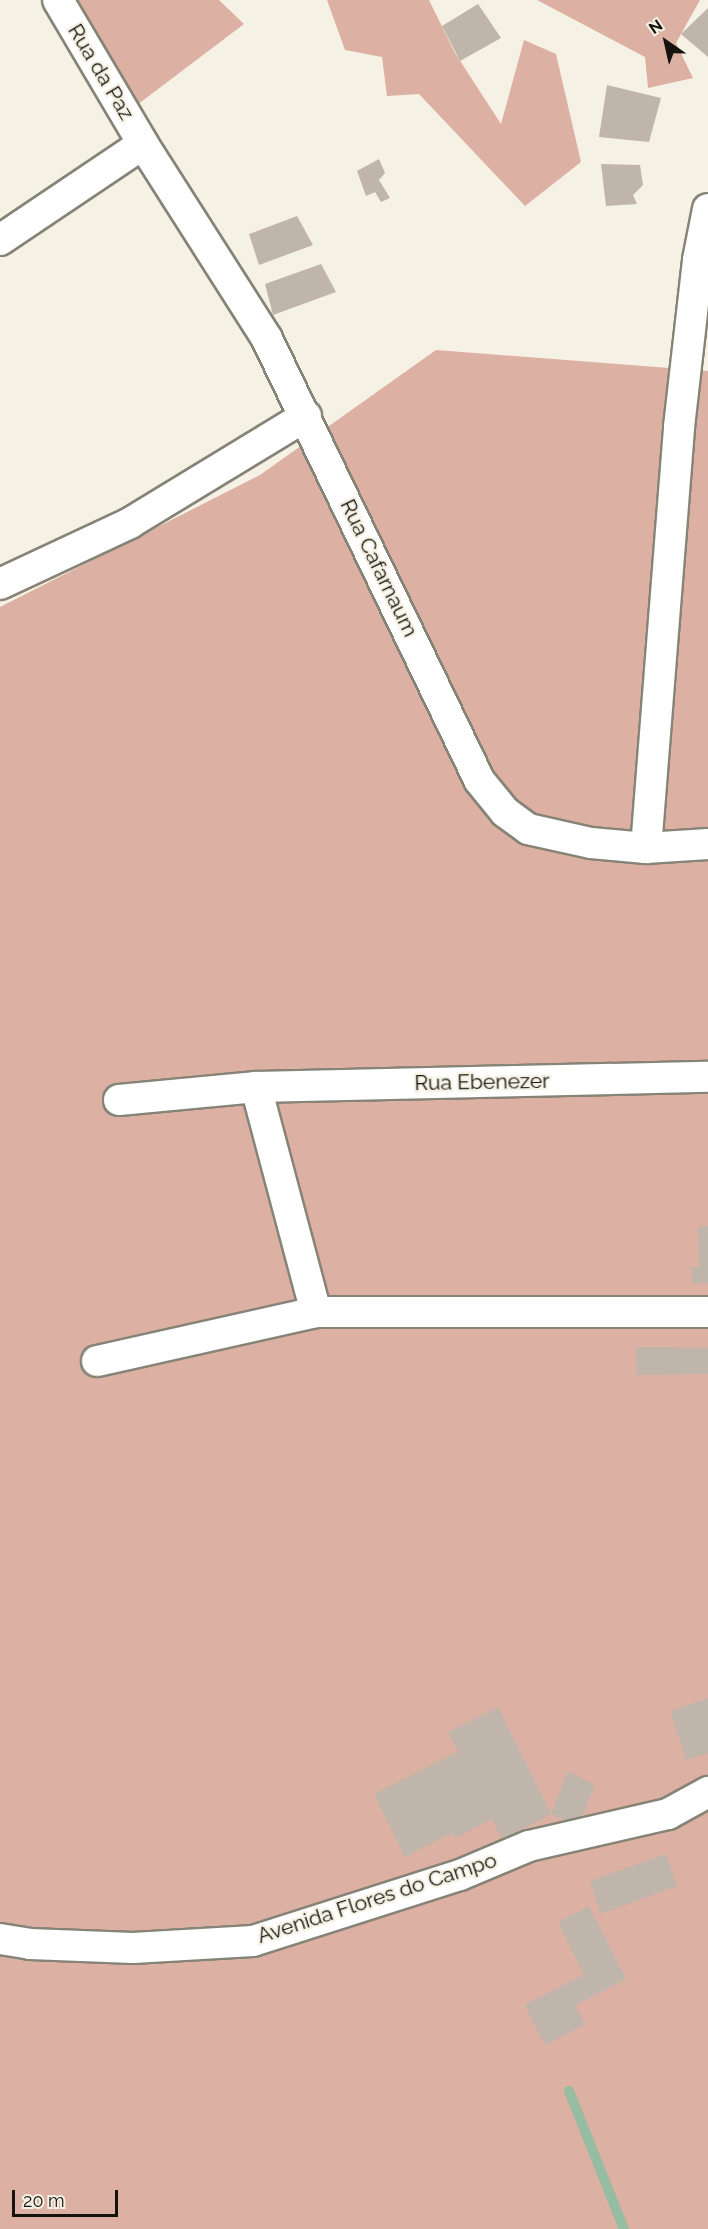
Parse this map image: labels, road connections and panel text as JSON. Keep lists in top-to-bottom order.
{
  "streets": {
    "street": [
      "Rua da Paz",
      "Rua Cafarnaum",
      "Rua Ebenezer",
      "Avenida Flores do Campo"
    ]
  },
  "crossings": [
    ["Rua da Paz", "Rua Cafarnaum"]
  ],
  "scale_bar": "20 m",
  "north": "top left"
}
